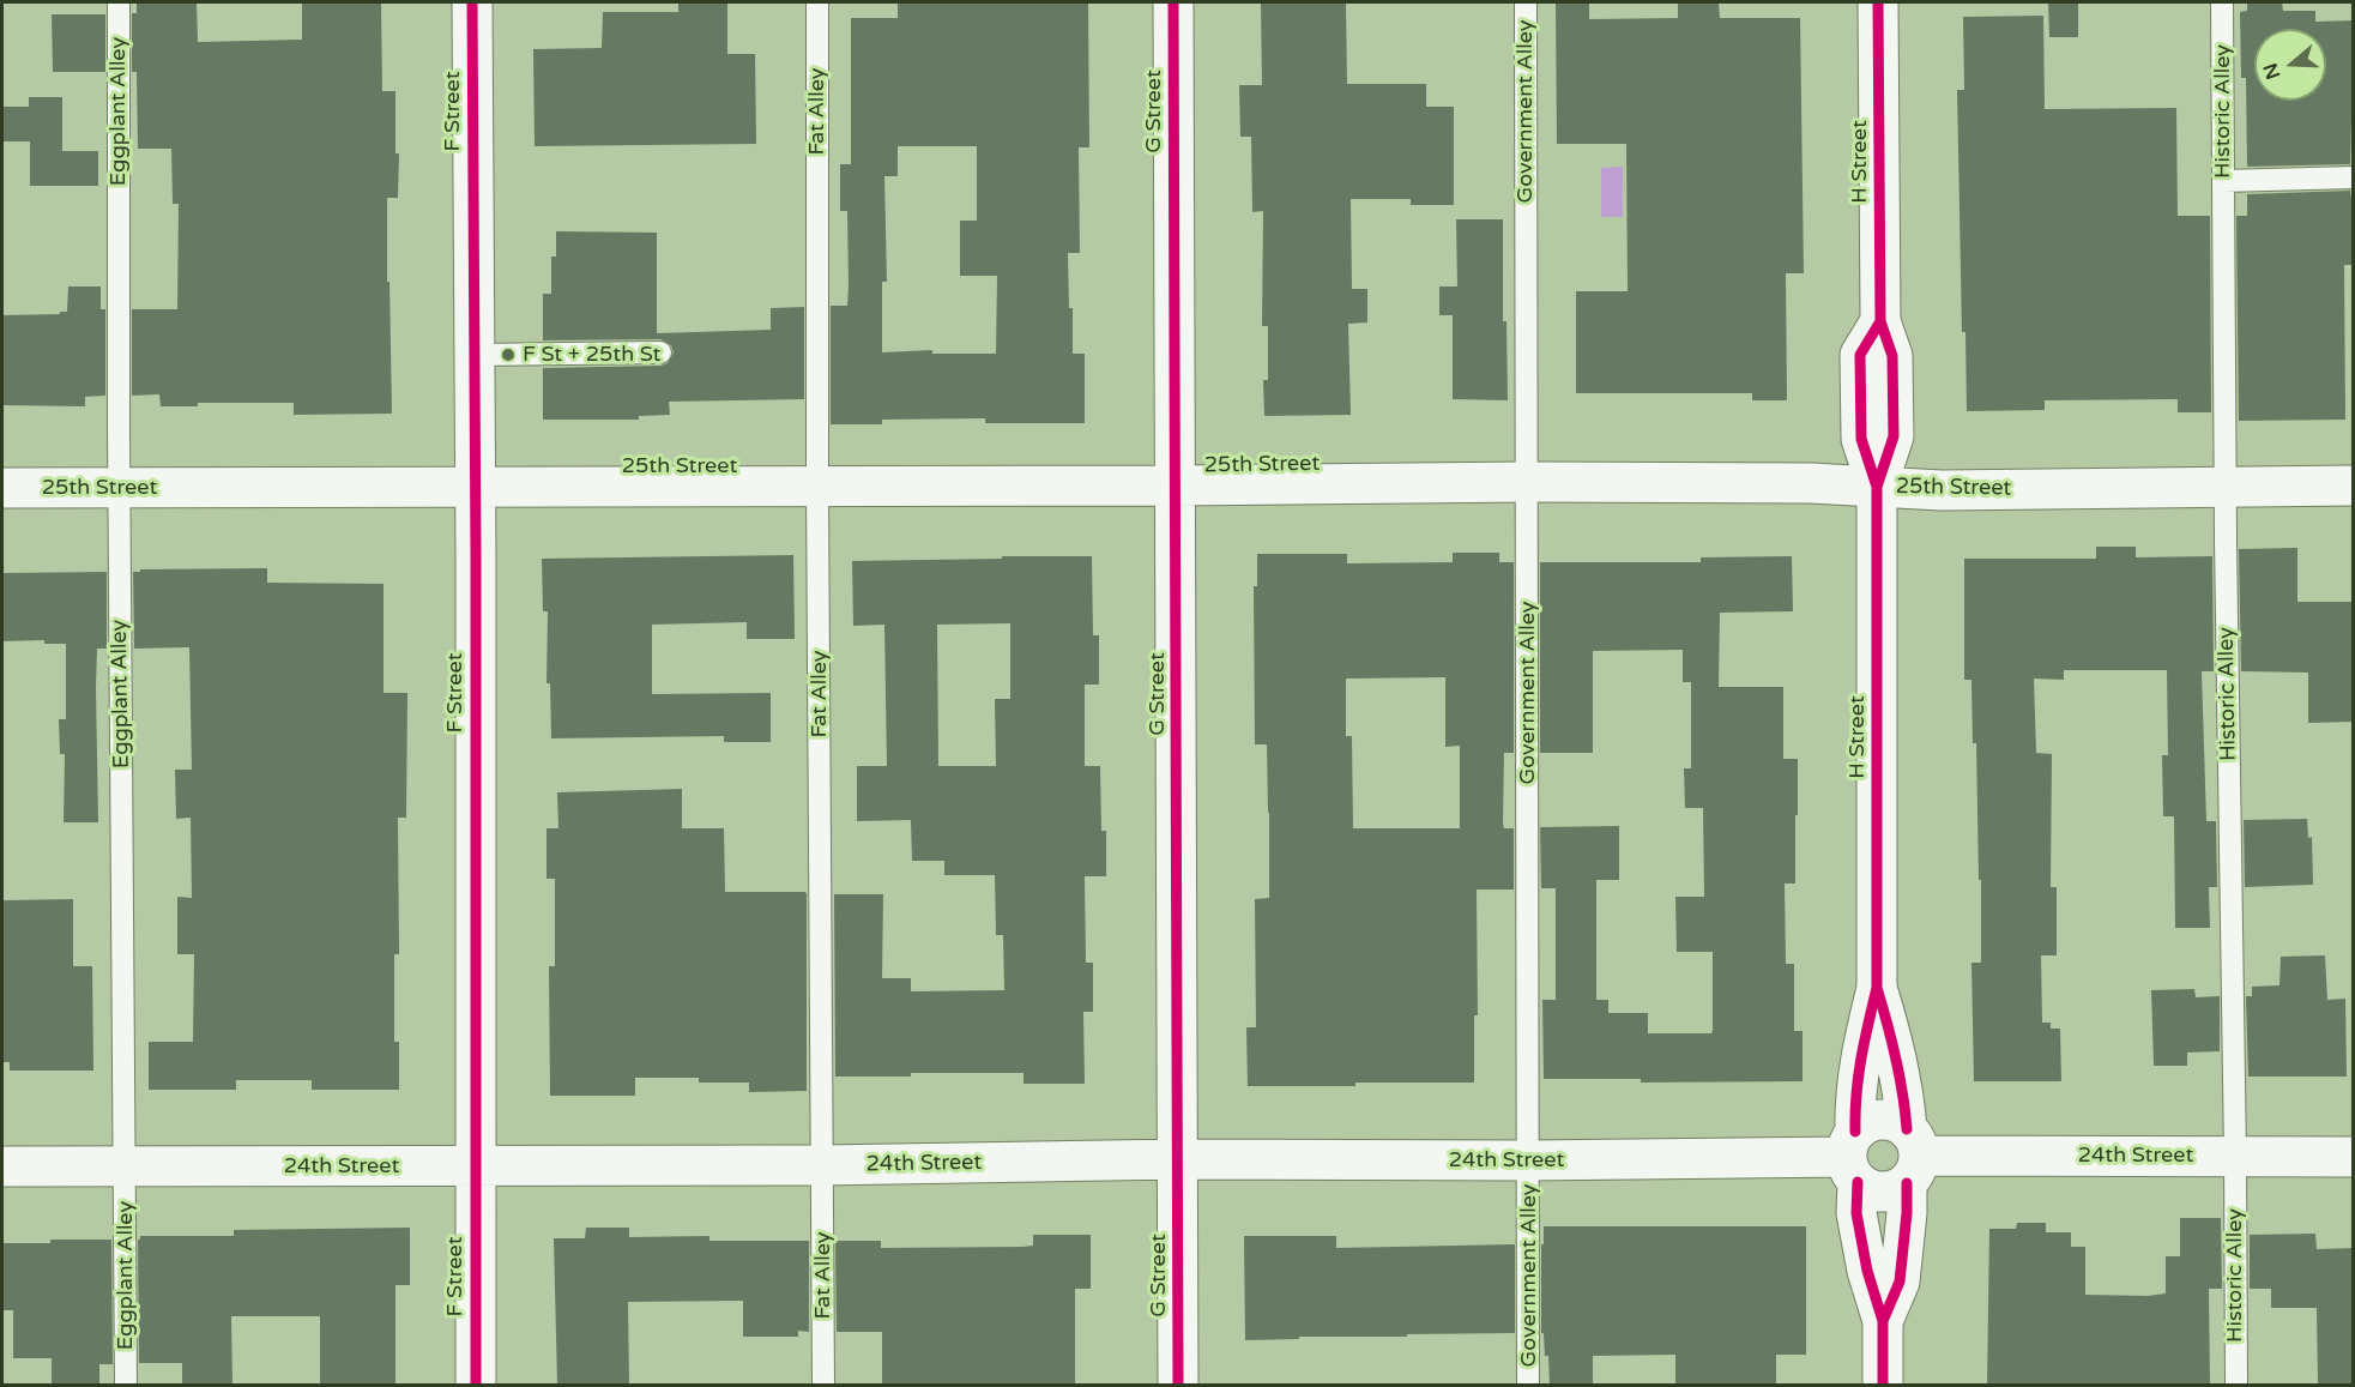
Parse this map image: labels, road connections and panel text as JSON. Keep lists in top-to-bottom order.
{
  "streets": {
    "street": [
      "F Street",
      "G Street",
      "H Street",
      "25th Street",
      "24th Street"
    ],
    "lane": [
      "Eggplant Alley",
      "Fat Alley",
      "Government Alley",
      "Historic Alley"
    ]
  },
  "crossings": [
    ["Eggplant Alley", "25th Street"],
    ["Eggplant Alley", "24th Street"],
    ["F Street", "25th Street"],
    ["F Street", "24th Street"],
    ["Fat Alley", "25th Street"],
    ["Fat Alley", "24th Street"],
    ["G Street", "25th Street"],
    ["G Street", "24th Street"],
    ["Government Alley", "25th Street"],
    ["Government Alley", "24th Street"],
    ["Historic Alley", "25th Street"],
    ["Historic Alley", "24th Street"],
    ["H Street", "25th Street"],
    ["H Street", "24th Street"]
  ],
  "places": ["F St + 25th St"],
  "north": "left"
}
